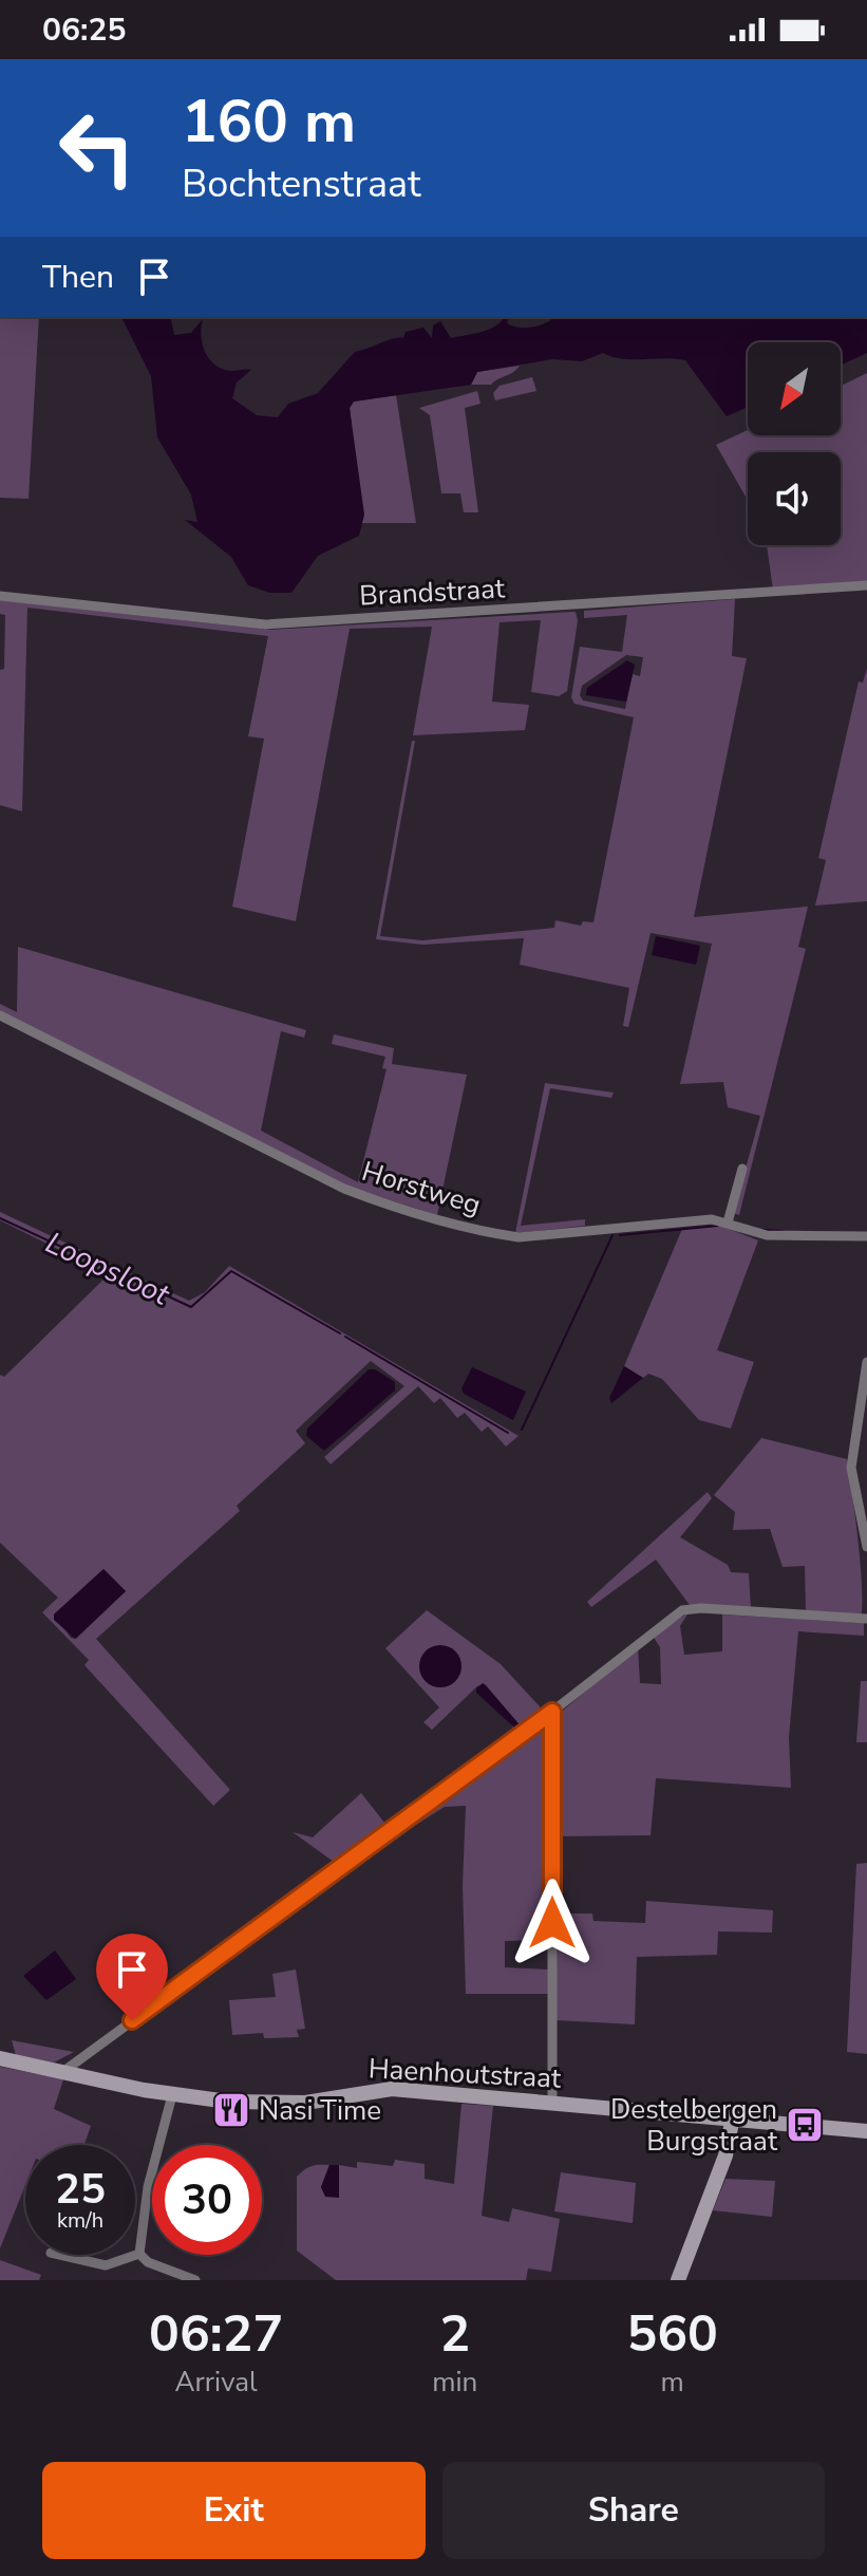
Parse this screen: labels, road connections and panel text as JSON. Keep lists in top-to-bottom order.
{
  "streets": {
    "street": ["Brandstraat", "Horstweg", "Haenhoutstraat"]
  },
  "water": ["Loopsloot"],
  "places": {
    "restaurant": ["Nasi Time"],
    "bus stop": ["Destelbergen Burgstraat"]
  },
  "north": "bottom left",
  "page": {
    "status": "06:25",
    "turn": ["160 m", "Bochtenstraat"],
    "then": "Then",
    "speed": "25 km/h",
    "limit": "30",
    "eta": [
      "06:27",
      "Arrival",
      "2",
      "min",
      "560",
      "m"
    ],
    "buttons": ["Exit", "Share"]
  }
}
